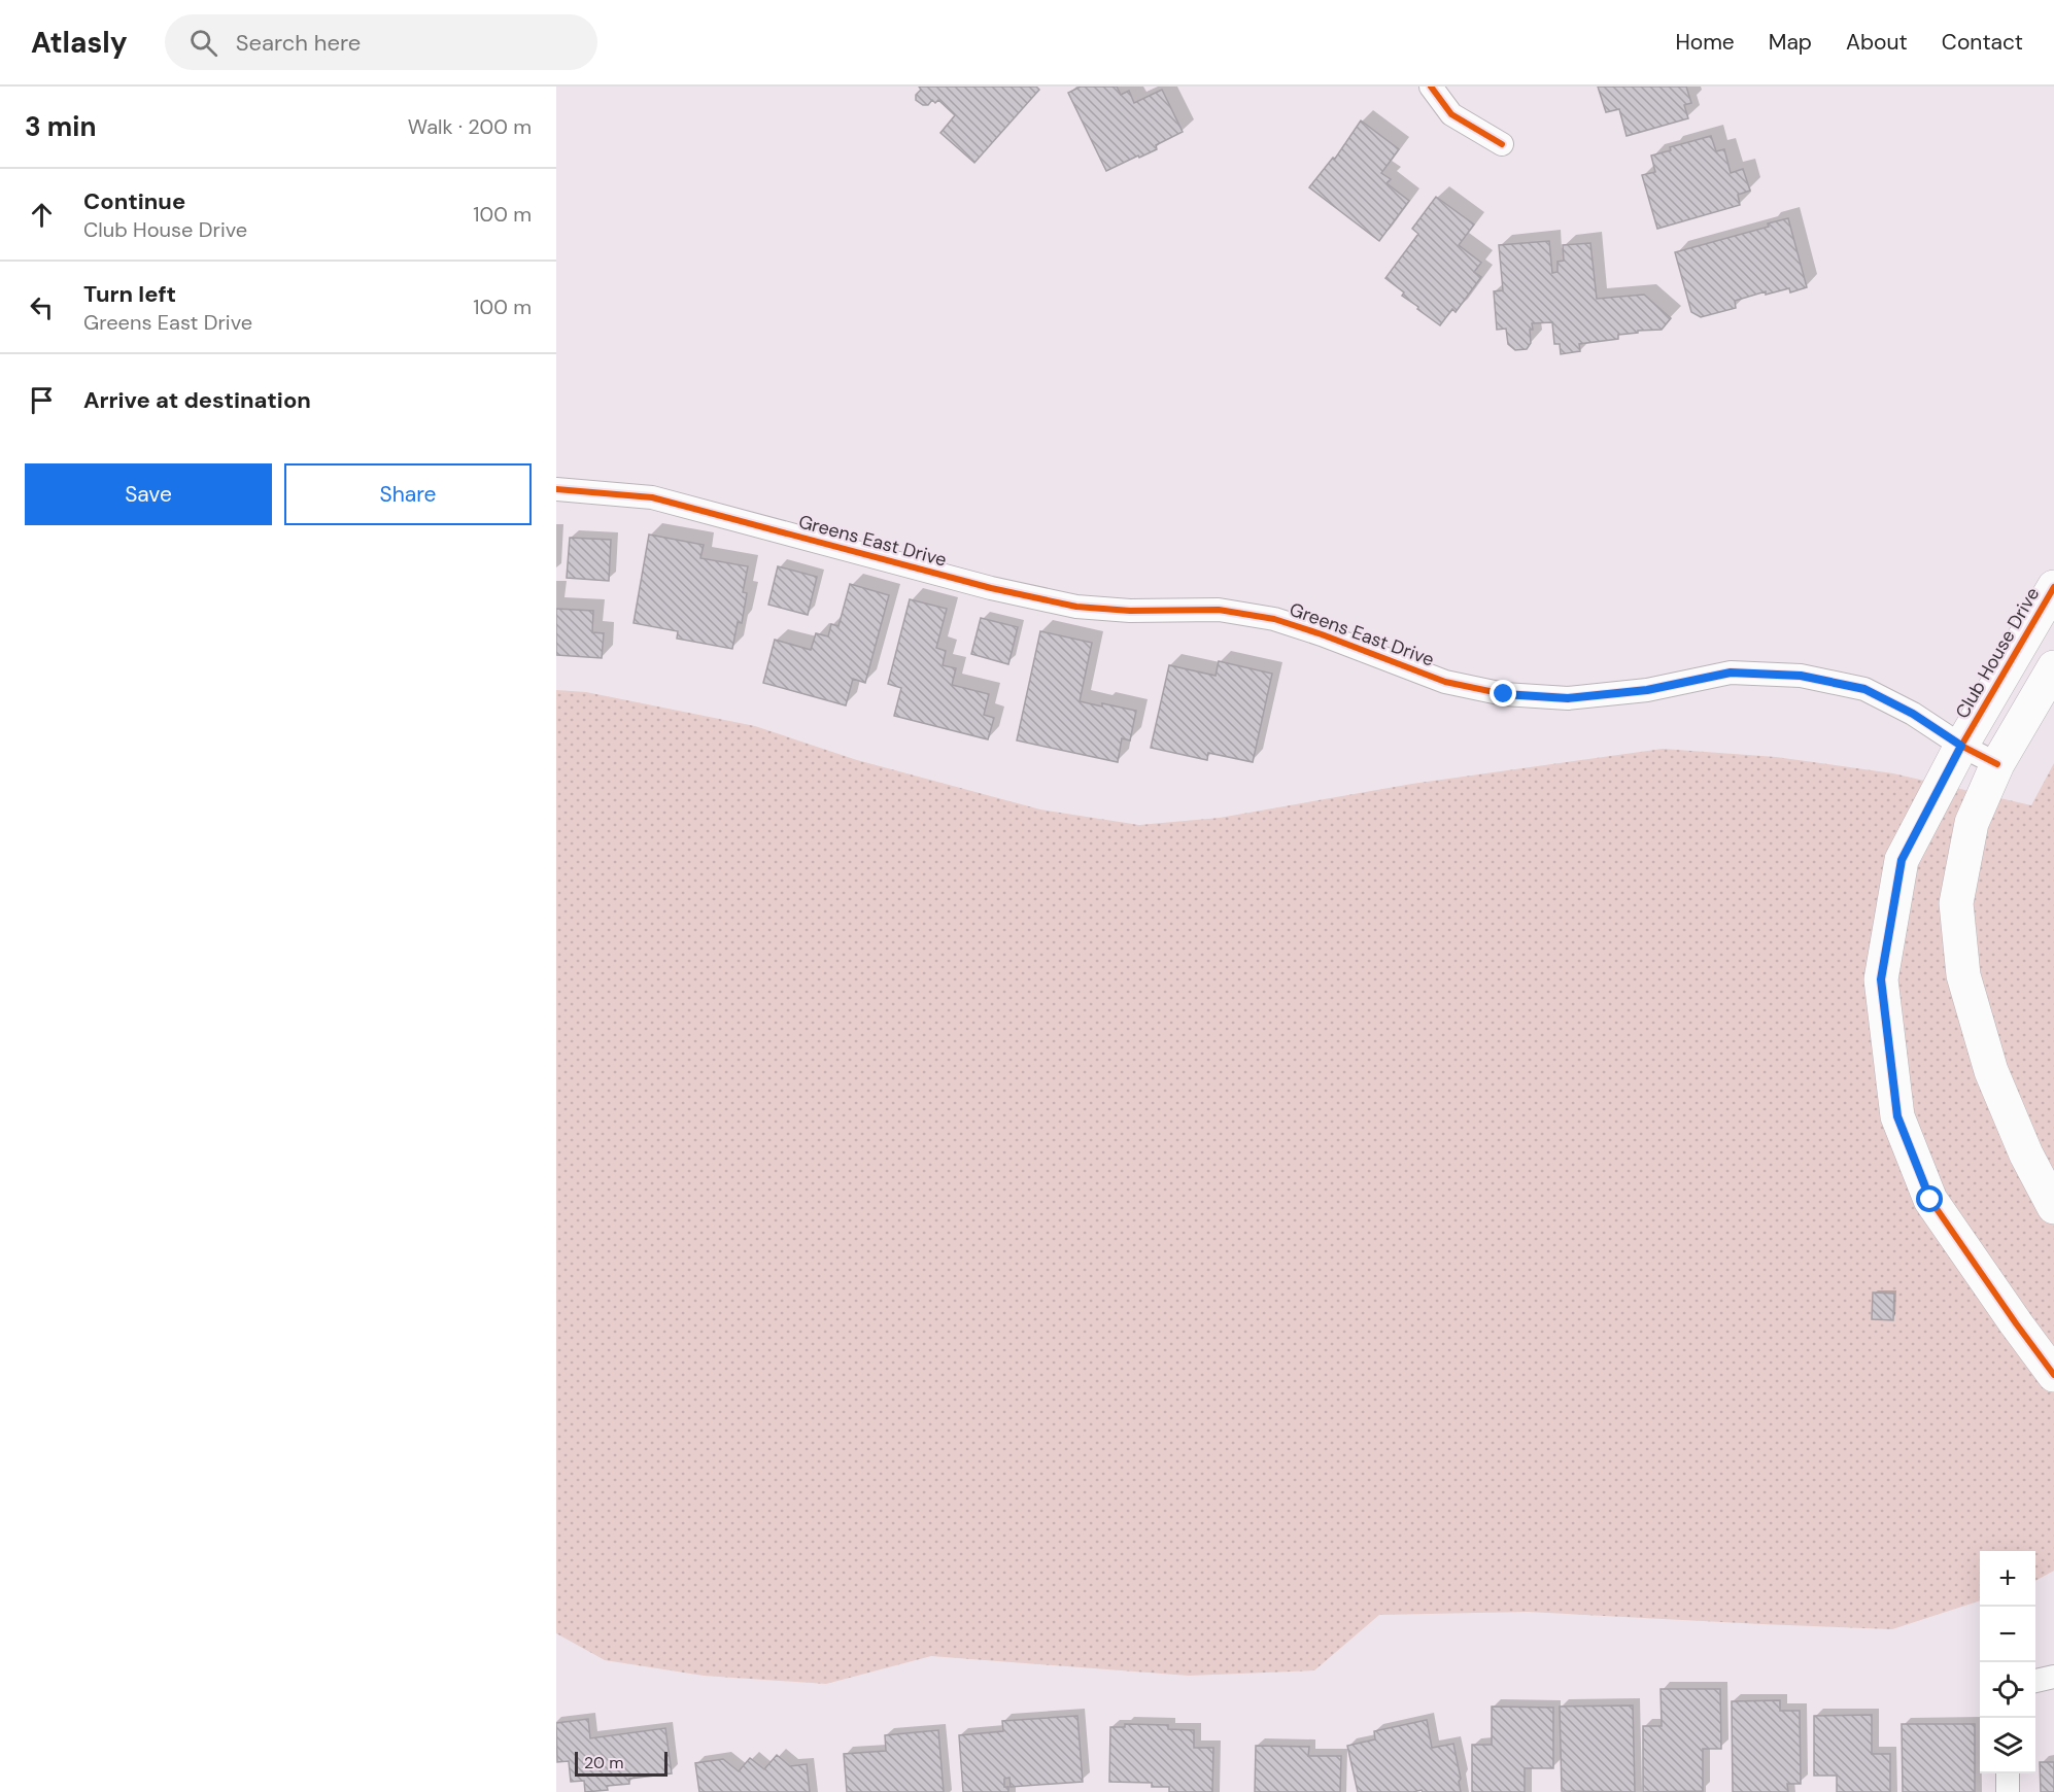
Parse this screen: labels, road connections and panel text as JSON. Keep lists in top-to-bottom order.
{
  "streets": {
    "street": ["Greens East Drive", "Club House Drive"]
  },
  "crossings": [
    ["Greens East Drive", "Club House Drive"]
  ],
  "scale_bar": "20 m",
  "page": {
    "header": "Atlasly",
    "search": "Search here",
    "nav": [
      "Home",
      "Map",
      "About",
      "Contact"
    ],
    "heading": ["3 min", "Walk · 200 m"],
    "list": [
      ["Continue", "Club House Drive", "100 m"],
      ["Turn left", "Greens East Drive", "100 m"],
      "Arrive at destination"
    ],
    "buttons": ["Save", "Share"],
    "map_buttons": ["+", "−"],
    "scale": "20 m"
  }
}
